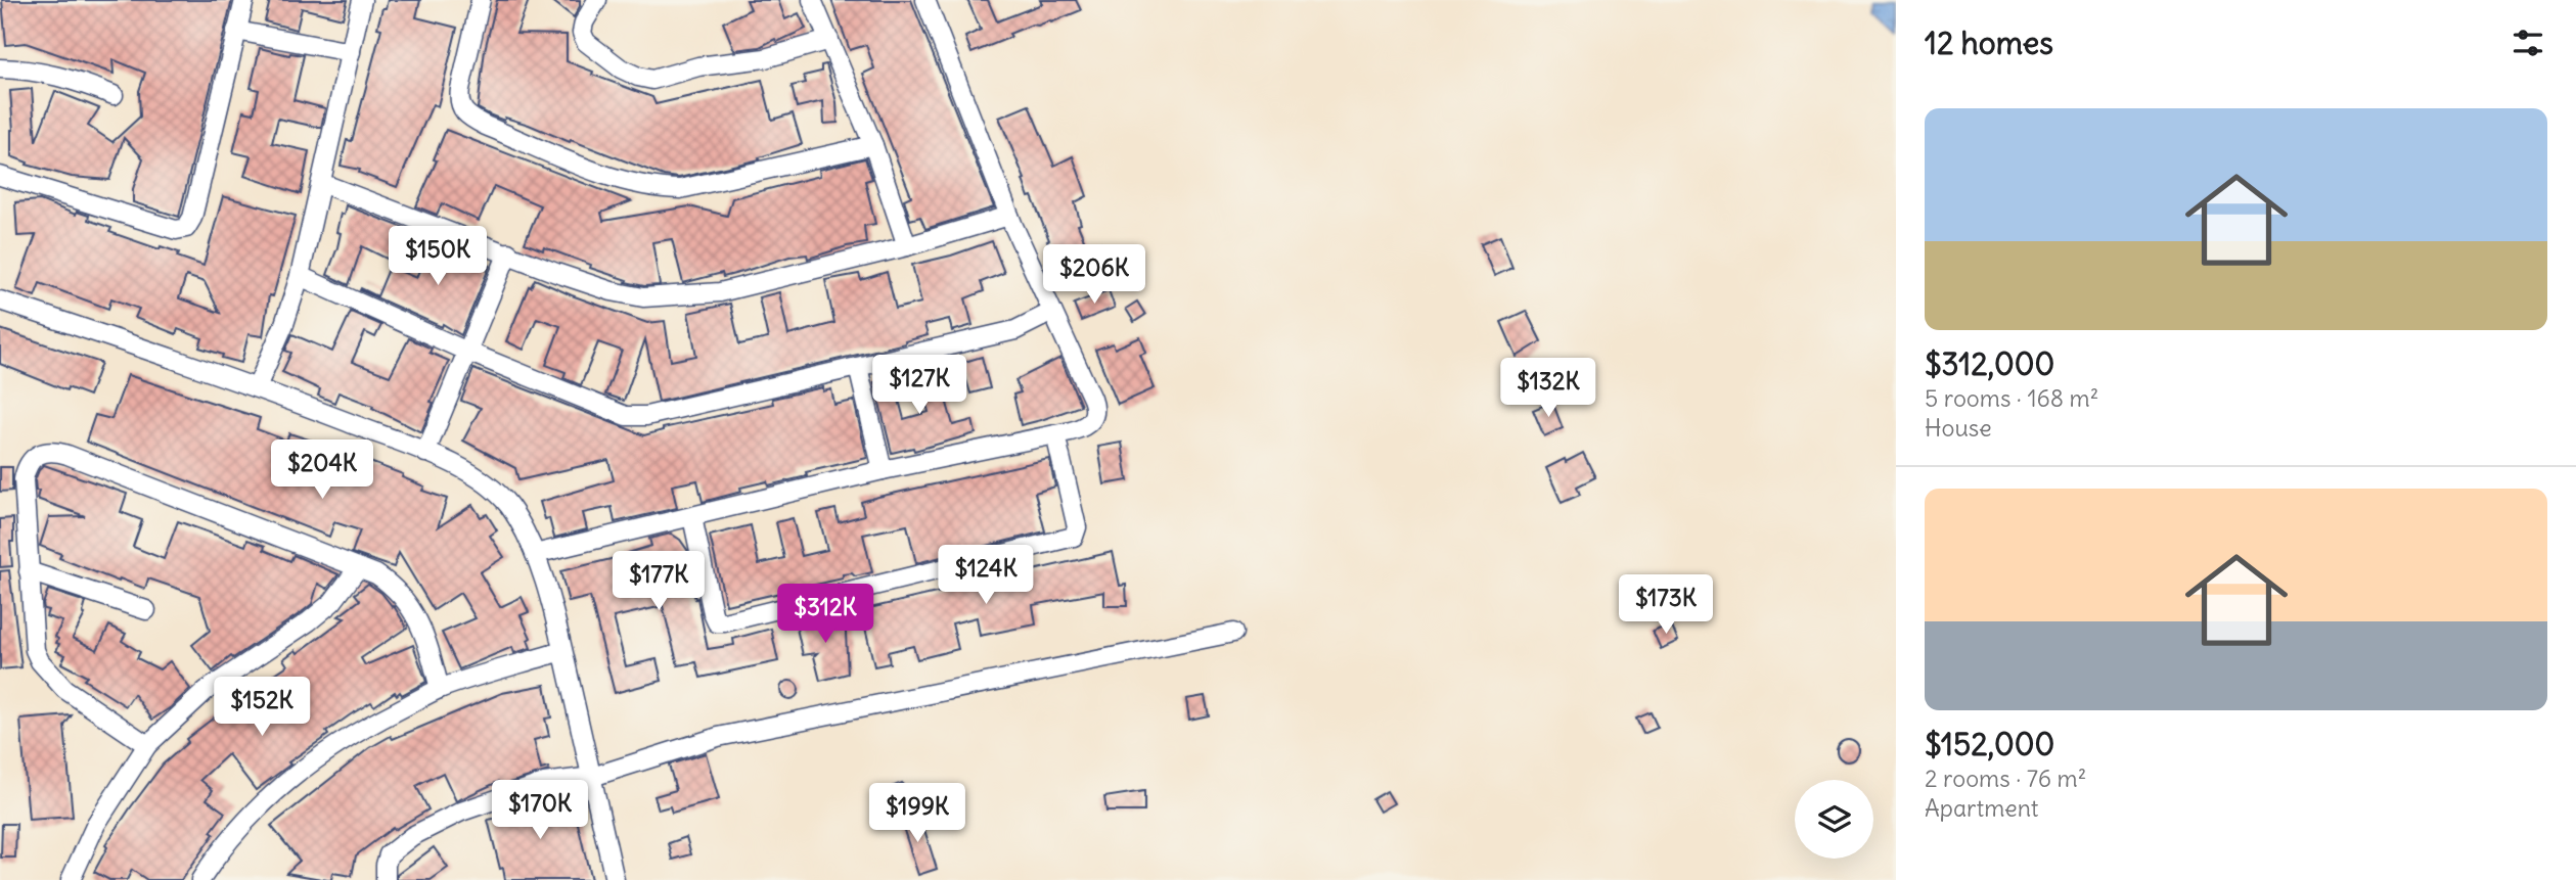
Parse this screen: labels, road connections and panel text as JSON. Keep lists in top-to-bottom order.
{
  "page": {
    "heading": "12 homes",
    "list": [
      {
        "name": "$312,000",
        "note": "5 rooms · 168 m² · House"
      },
      {
        "name": "$152,000",
        "note": "2 rooms · 76 m² · Apartment"
      }
    ],
    "price": [
      "$150K",
      "$206K",
      "$127K",
      "$132K",
      "$204K",
      "$124K",
      "$177K",
      "$173K",
      "$312K",
      "$152K",
      "$170K",
      "$199K"
    ]
  }
}
